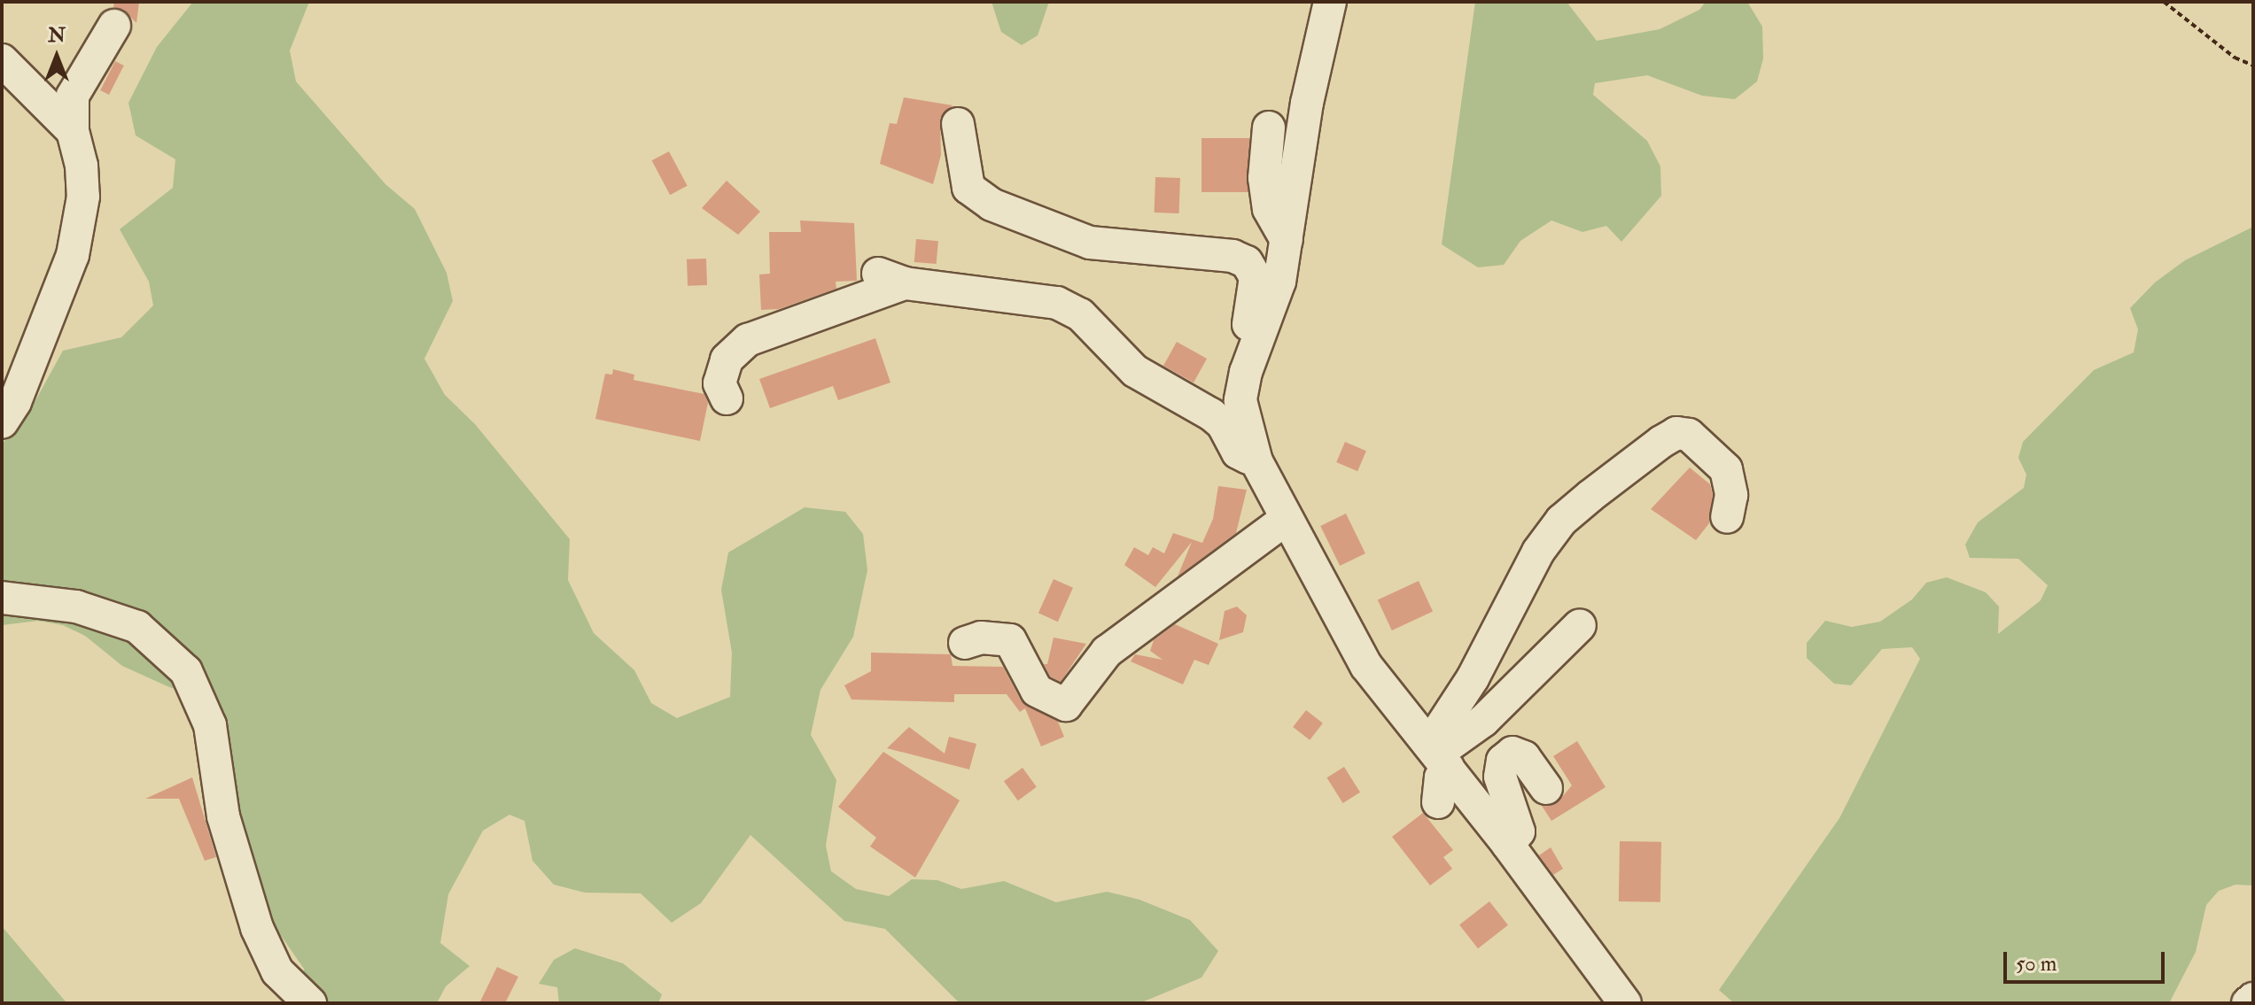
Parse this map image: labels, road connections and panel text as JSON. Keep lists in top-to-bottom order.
{
  "scale_bar": "50 m",
  "north": "top"
}
